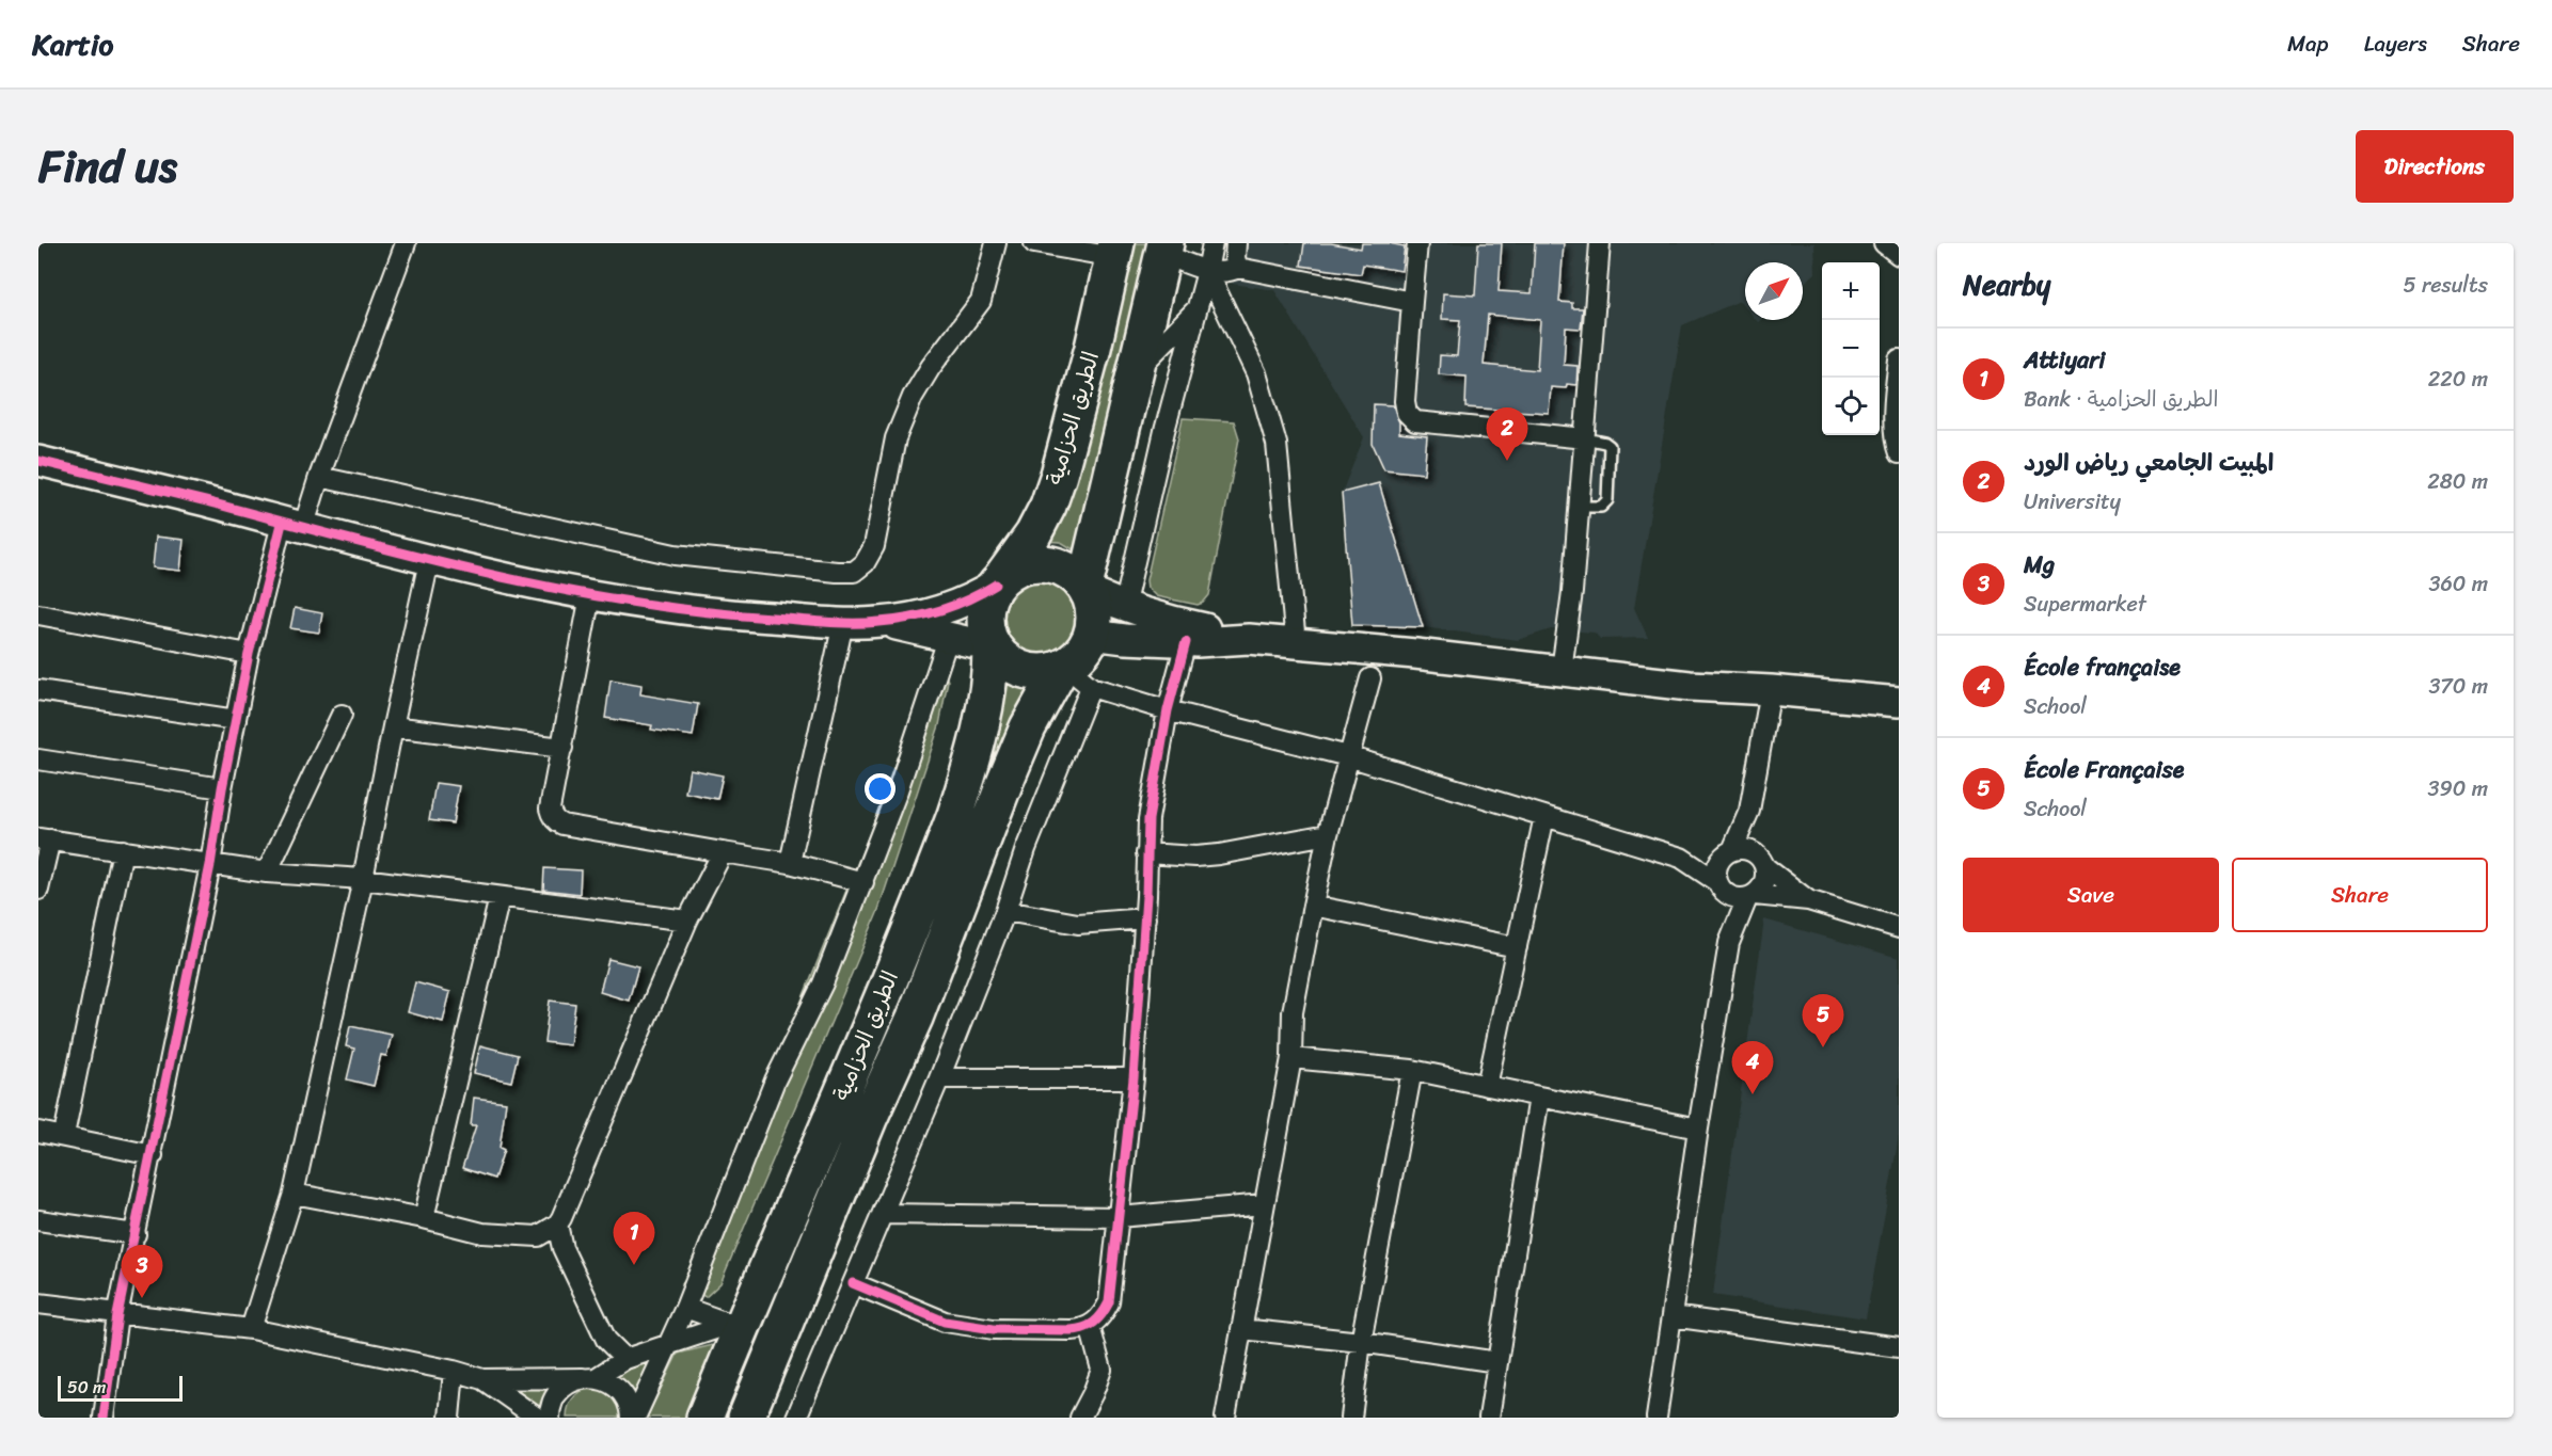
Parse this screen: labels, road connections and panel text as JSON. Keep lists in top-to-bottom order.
{
  "streets": {
    "highway": ["الطريق الحزامية"]
  },
  "scale_bar": "50 m",
  "north": "top right",
  "page": {
    "header": "Kartio",
    "nav": ["Map", "Layers", "Share"],
    "title": "Find us",
    "buttons": [
      "Directions",
      ["Save", "Share"]
    ],
    "heading": ["Nearby", "5 results"],
    "map_buttons": ["+", "−"],
    "list": [
      {
        "mark": "1",
        "name": "Attiyari",
        "note": "Bank · الطريق الحزامية",
        "value": "220 m"
      },
      {
        "mark": "2",
        "name": "المبيت الجامعي رياض الورد",
        "note": "University",
        "value": "280 m"
      },
      {
        "mark": "3",
        "name": "Mg",
        "note": "Supermarket",
        "value": "360 m"
      },
      {
        "mark": "4",
        "name": "École française",
        "note": "School",
        "value": "370 m"
      },
      {
        "mark": "5",
        "name": "École Française",
        "note": "School",
        "value": "390 m"
      }
    ],
    "pins": [
      "2",
      "5",
      "4",
      "1",
      "3"
    ],
    "scale": "50 m"
  }
}
